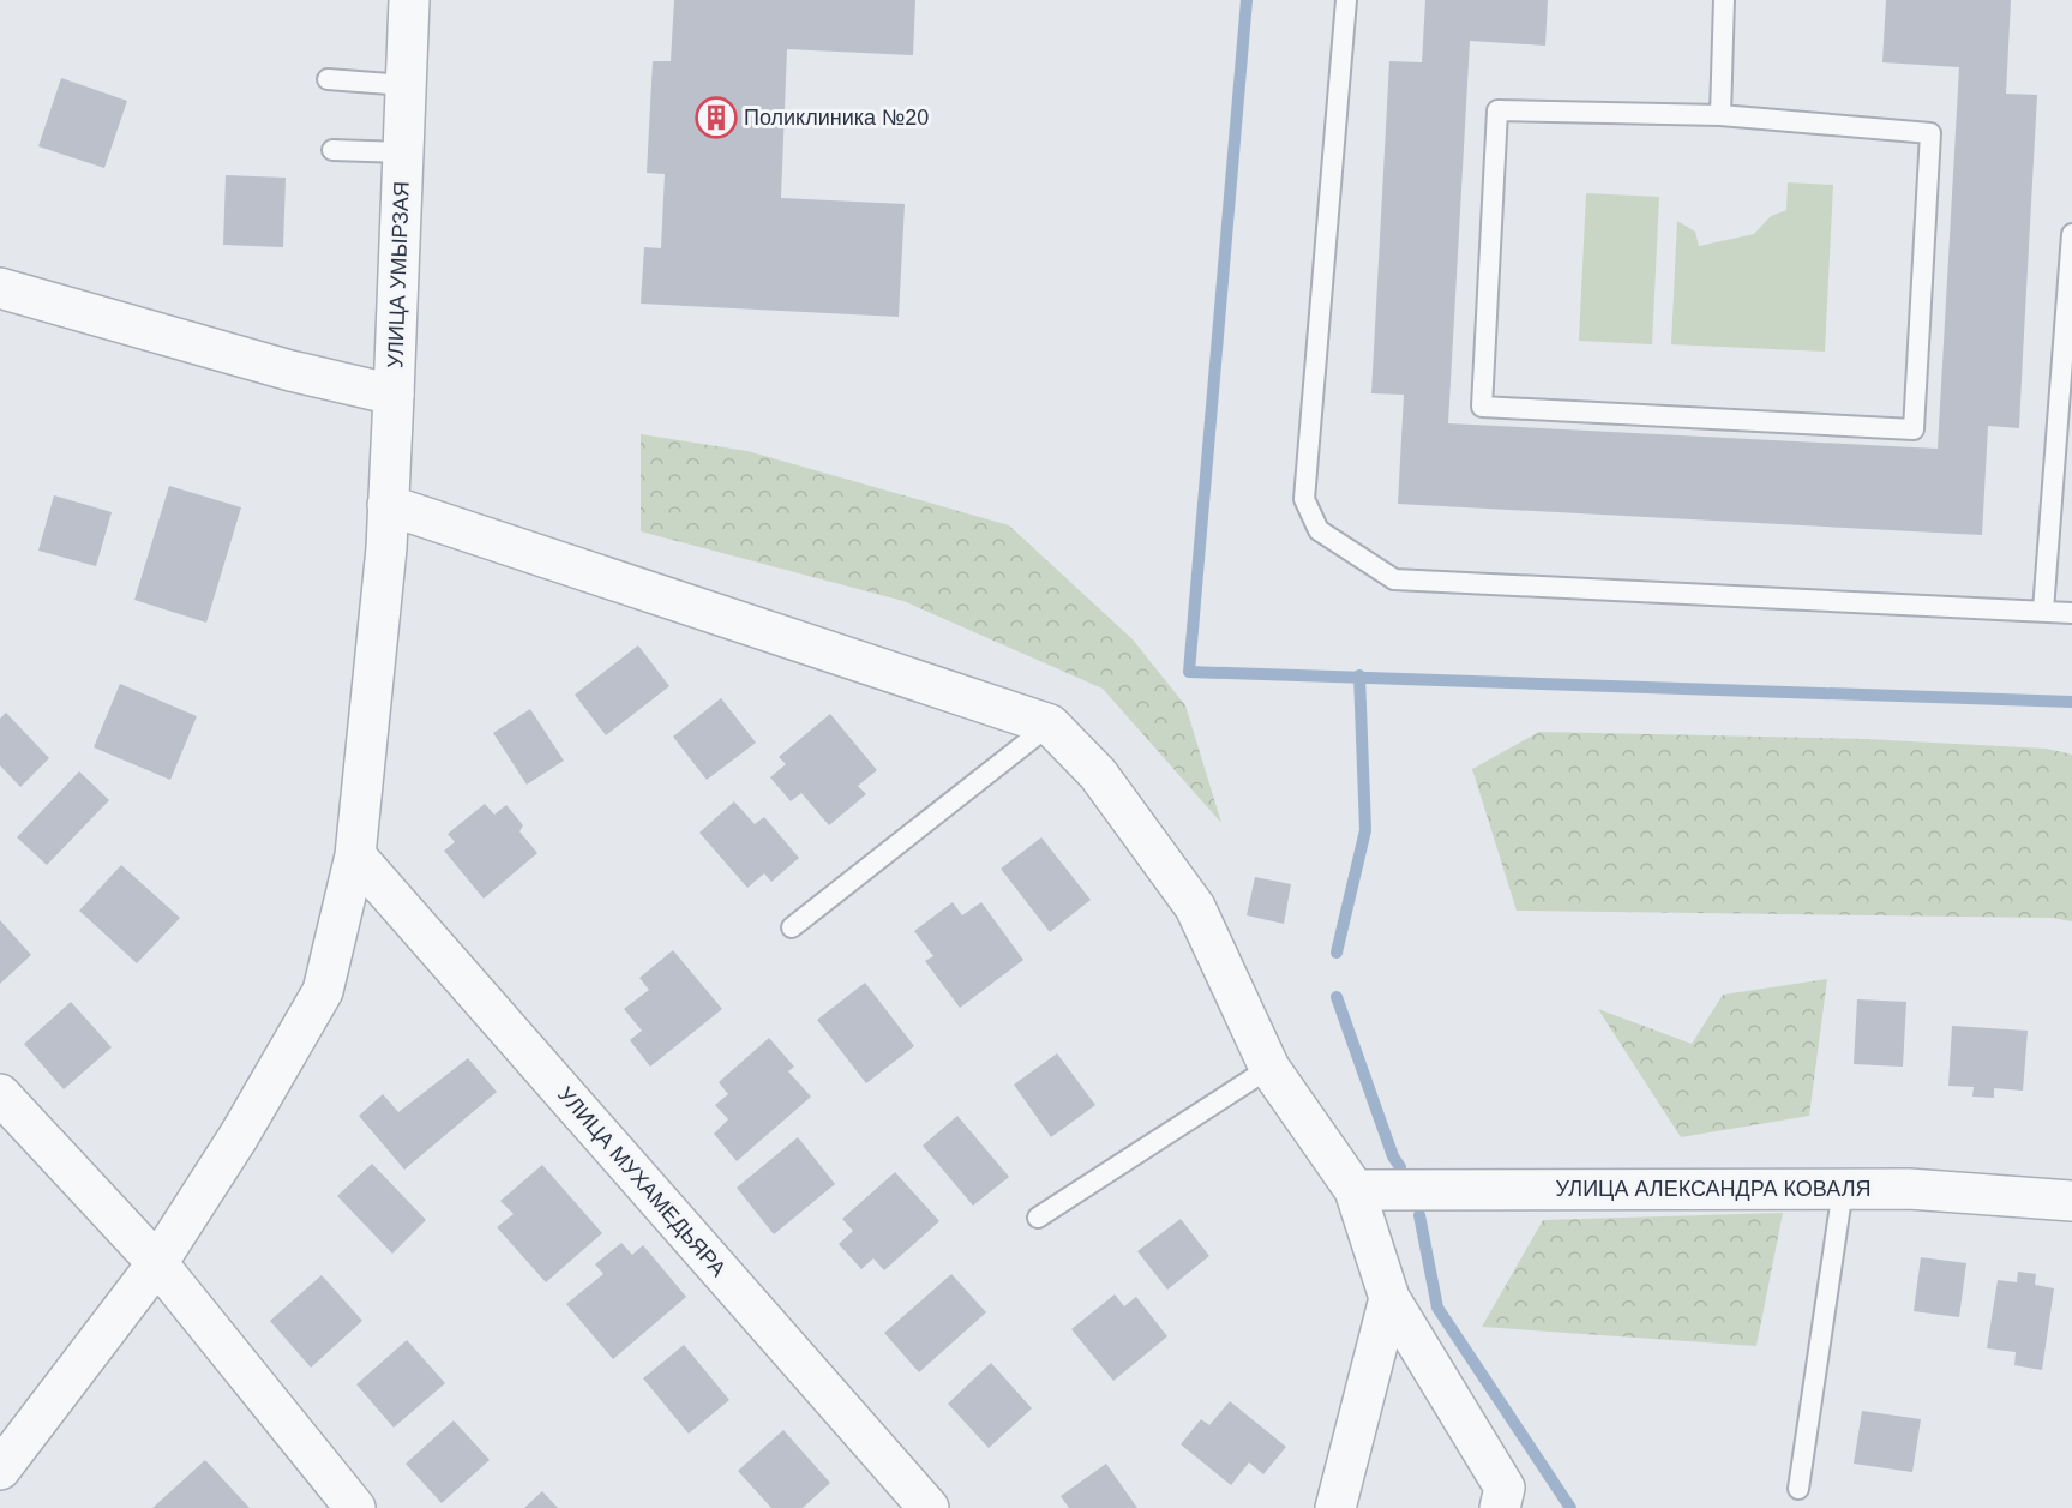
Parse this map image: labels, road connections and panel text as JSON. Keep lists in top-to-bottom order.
{
  "streets": {
    "street": ["УЛИЦА УМЫРЗАЯ", "УЛИЦА МУХАМЕДЬЯРА", "УЛИЦА АЛЕКСАНДРА КОВАЛЯ"]
  },
  "crossings": [
    ["УЛИЦА УМЫРЗАЯ", "УЛИЦА МУХАМЕДЬЯРА"]
  ],
  "places": {
    "building": ["Поликлиника №20"]
  }
}
